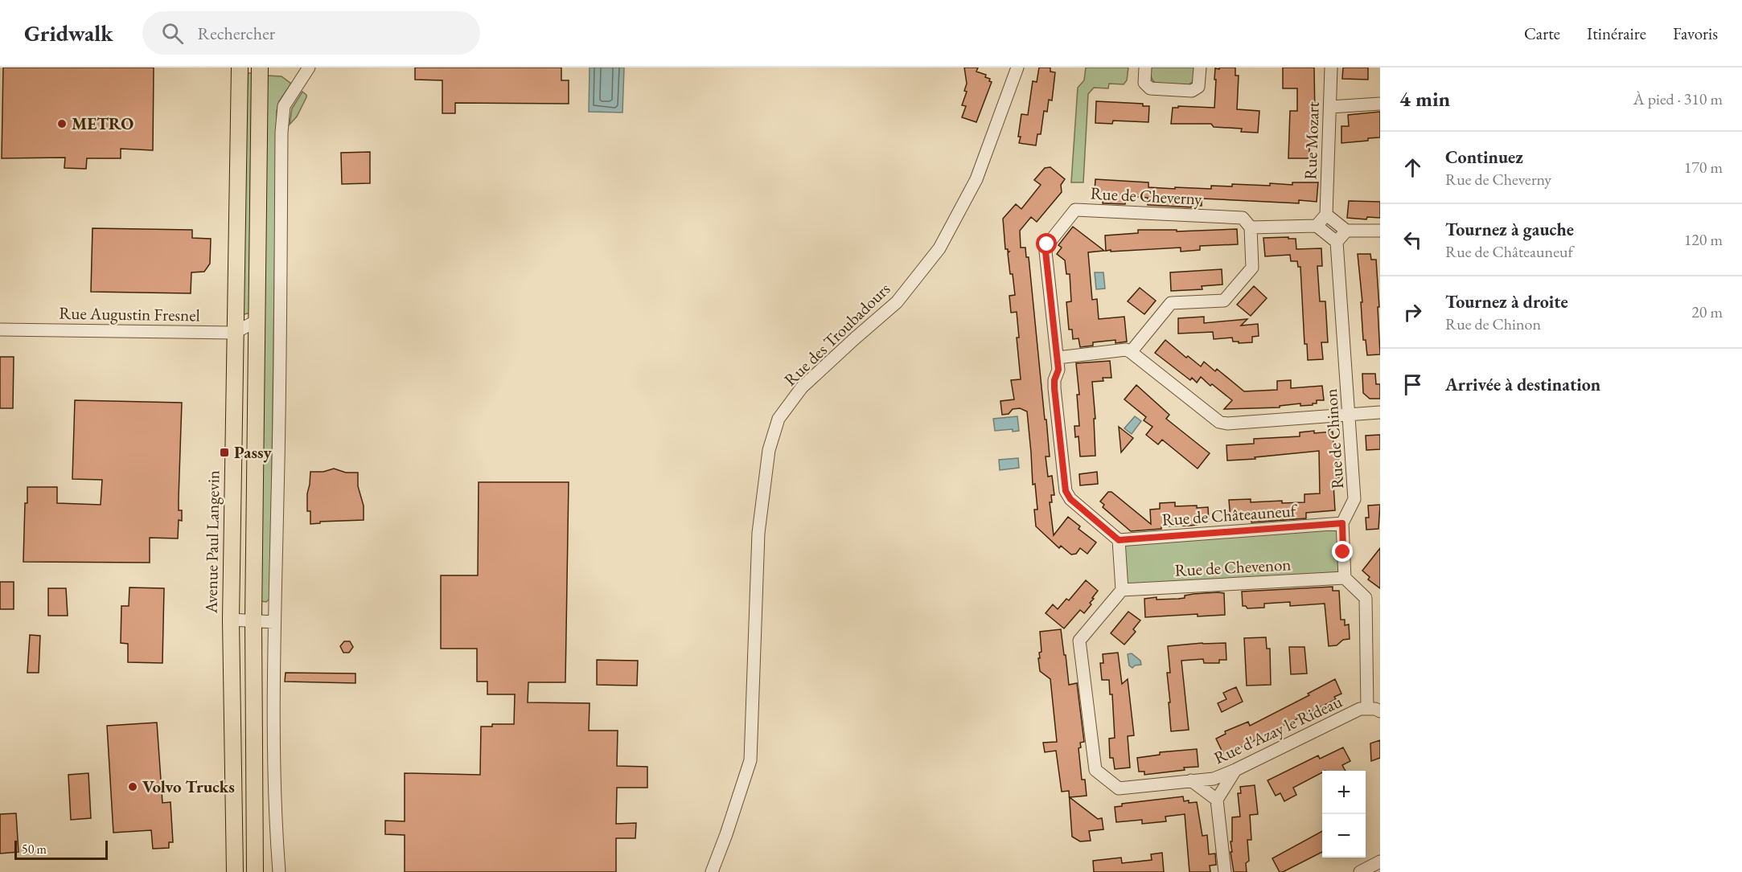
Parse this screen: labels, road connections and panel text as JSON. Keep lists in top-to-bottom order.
{
  "streets": {
    "main road": ["Avenue Paul Langevin"],
    "street": [
      "Rue Mozart",
      "Rue de Cheverny",
      "Rue Augustin Fresnel",
      "Rue des Troubadours",
      "Rue de Chinon",
      "Rue de Châteauneuf",
      "Rue de Chevenon",
      "Rue d'Azay le Rideau"
    ]
  },
  "crossings": [
    ["Rue de Cheverny", "Rue de Châteauneuf"],
    ["Rue Augustin Fresnel", "Avenue Paul Langevin"],
    ["Rue de Chinon", "Rue de Châteauneuf"],
    ["Rue de Chinon", "Rue de Chevenon"],
    ["Rue de Chevenon", "Rue d'Azay le Rideau"]
  ],
  "places": {
    "other": ["METRO", "Volvo Trucks"],
    "transit": ["Passy"]
  },
  "scale_bar": "50 m",
  "page": {
    "header": "Gridwalk",
    "search": "Rechercher",
    "nav": ["Carte", "Itinéraire", "Favoris"],
    "heading": ["4 min", "À pied · 310 m"],
    "list": [
      ["Continuez", "Rue de Cheverny", "170 m"],
      ["Tournez à gauche", "Rue de Châteauneuf", "120 m"],
      ["Tournez à droite", "Rue de Chinon", "20 m"],
      "Arrivée à destination"
    ],
    "map_buttons": ["+", "−"],
    "scale": "50 m"
  }
}
